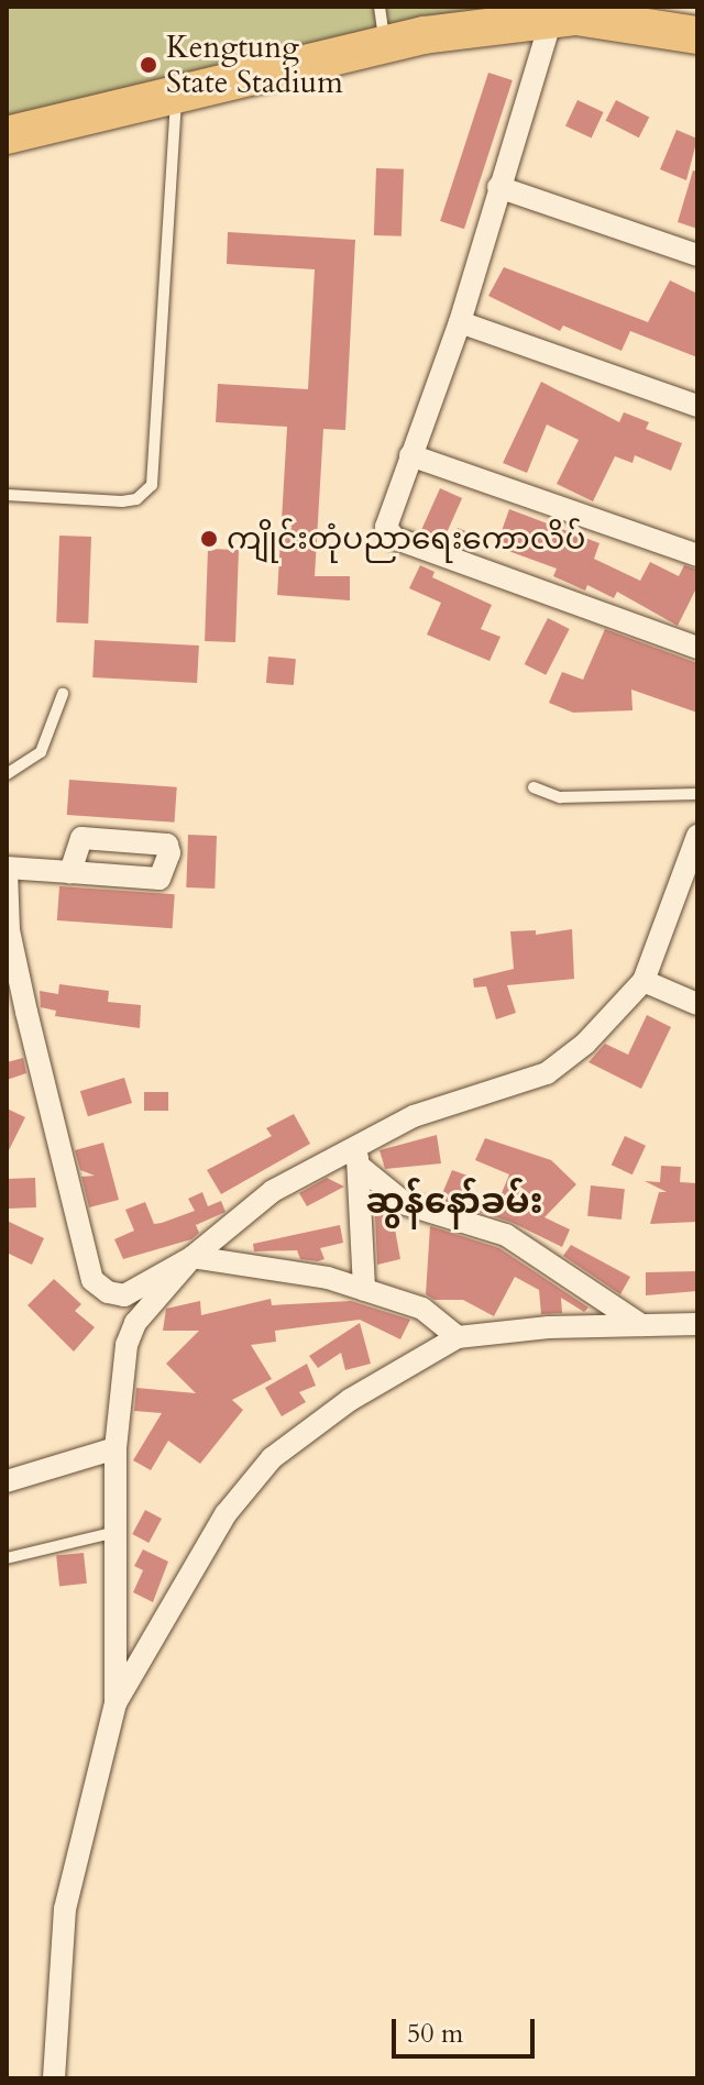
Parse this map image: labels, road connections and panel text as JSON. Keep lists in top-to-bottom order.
{
  "districts": ["ဆွန်နော်ခမ်း"],
  "places": ["Kengtung State Stadium", "ကျိုင်းတုံပညာရေးကောလိပ်"],
  "scale_bar": "50 m"
}
